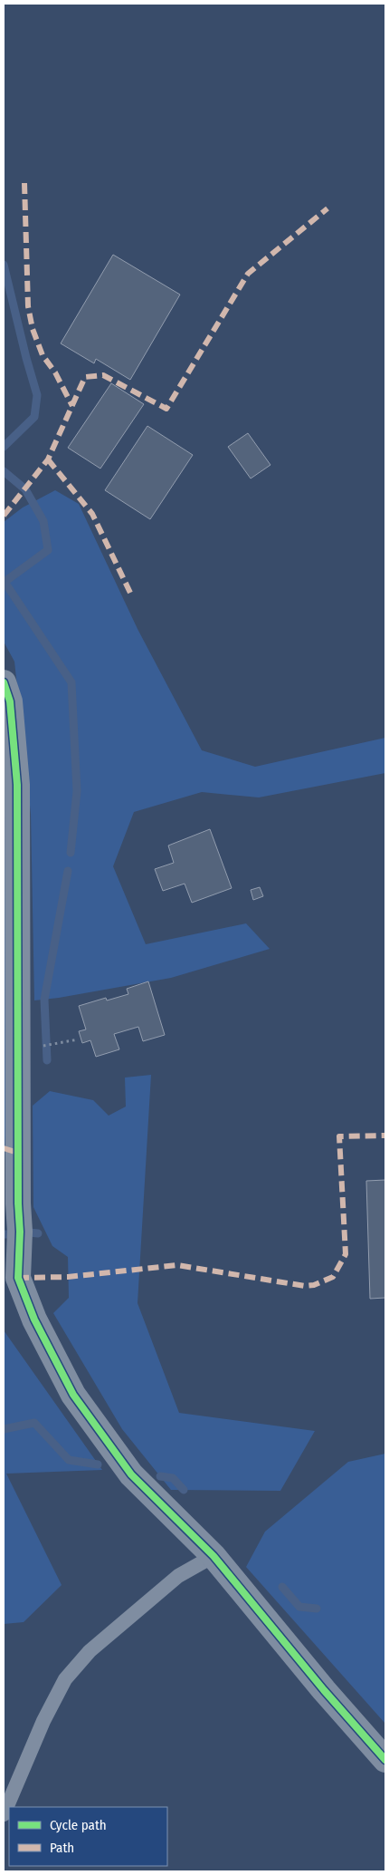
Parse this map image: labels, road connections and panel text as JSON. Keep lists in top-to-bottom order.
{
  "legend": ["Cycle path", "Path"]
}
